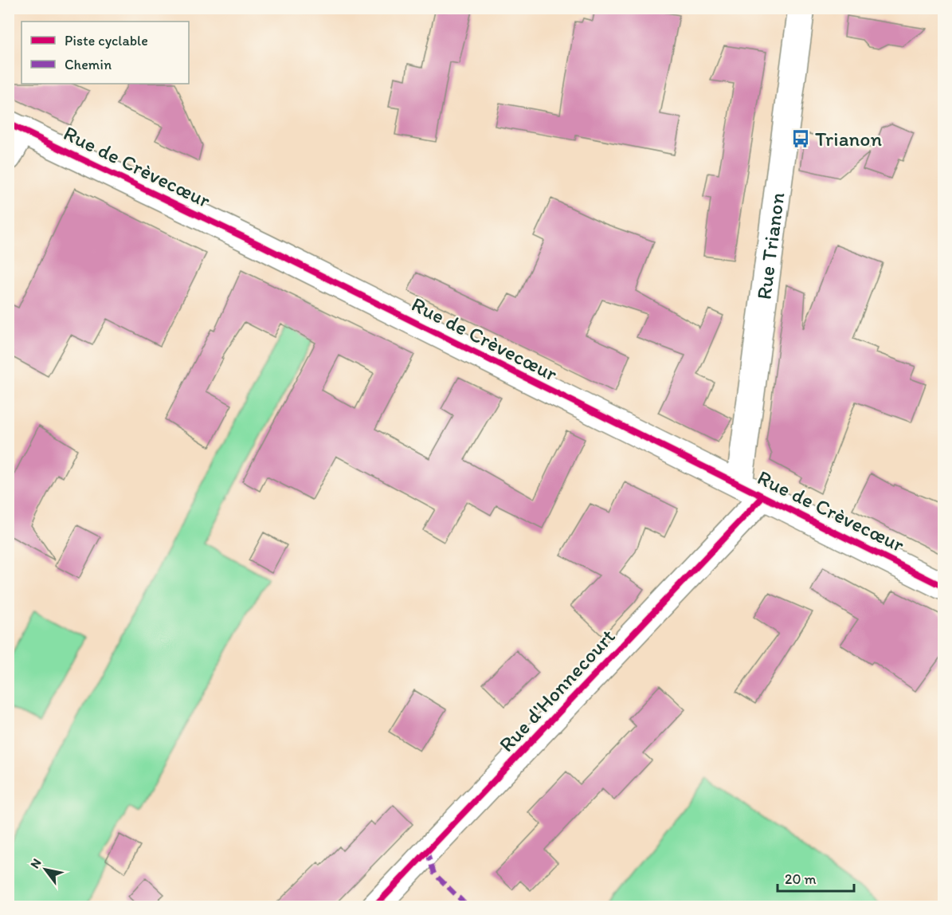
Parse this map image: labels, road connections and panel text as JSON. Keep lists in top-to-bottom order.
{
  "streets": {
    "street": ["Rue de Crèvecœur", "Rue Trianon", "Rue d'Honnecourt"]
  },
  "crossings": [
    ["Rue de Crèvecœur", "Rue Trianon"],
    ["Rue de Crèvecœur", "Rue d'Honnecourt"]
  ],
  "places": {
    "bus stop": ["Trianon"]
  },
  "legend": ["Piste cyclable", "Chemin"],
  "scale_bar": "20 m",
  "north": "top left"
}
